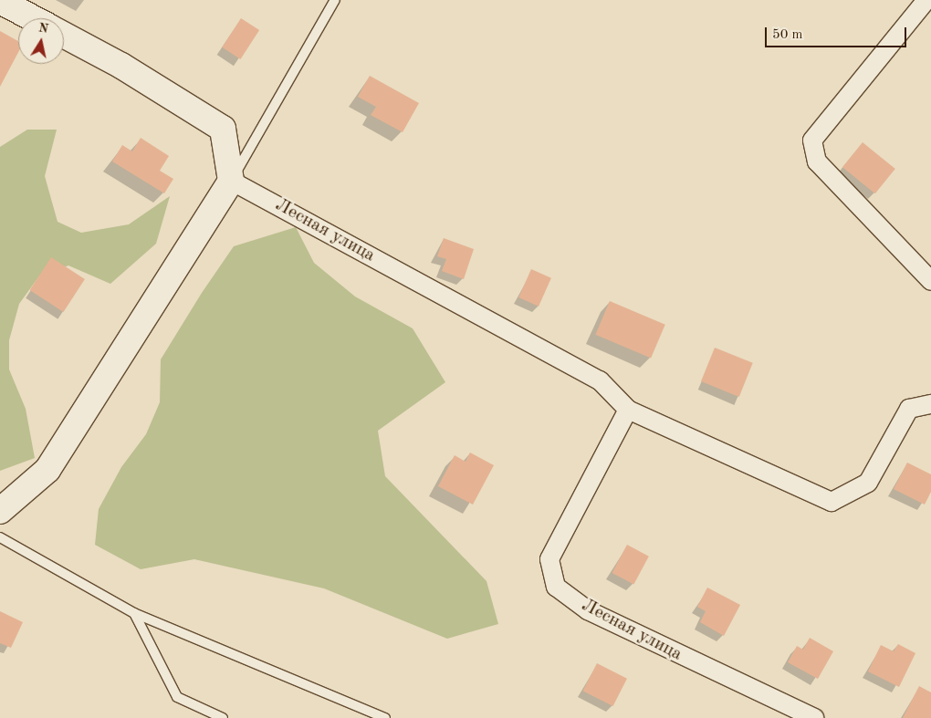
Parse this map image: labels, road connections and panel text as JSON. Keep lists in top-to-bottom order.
{
  "streets": {
    "street": ["Лесная улица"]
  },
  "scale_bar": "50 m",
  "north": "top"
}
